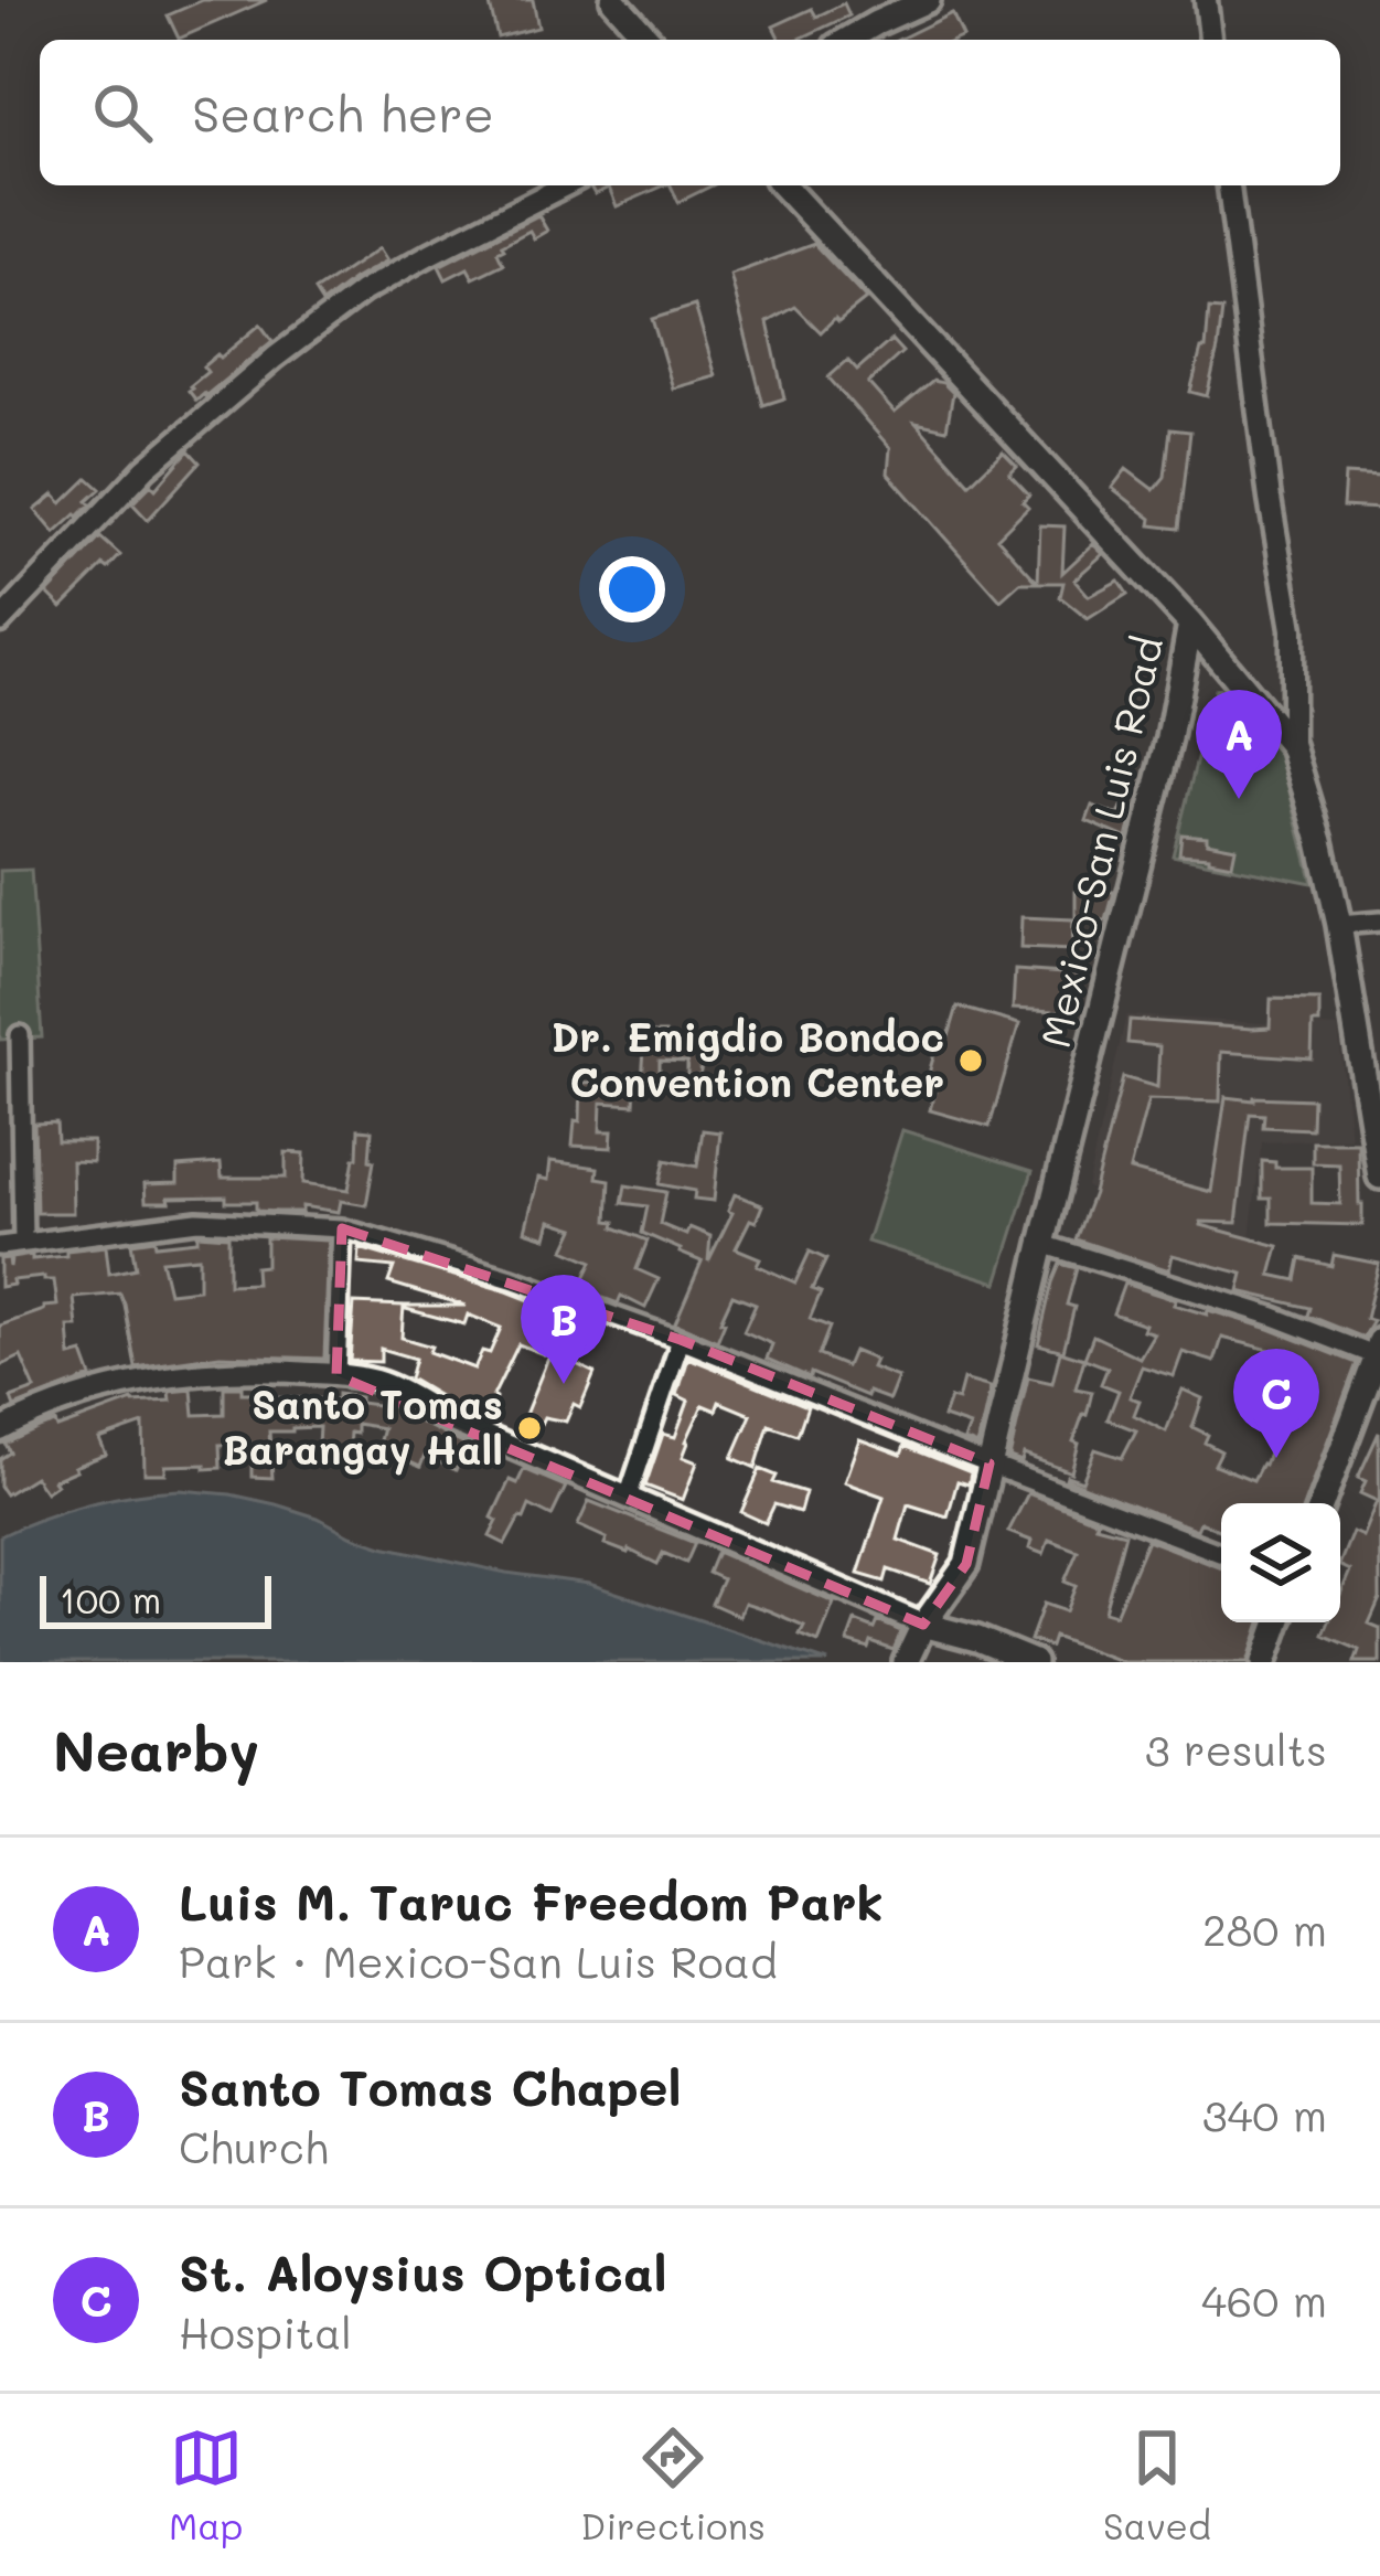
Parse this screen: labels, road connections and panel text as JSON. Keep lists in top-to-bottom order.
{
  "streets": {
    "main road": ["Mexico-San Luis Road"]
  },
  "places": ["Dr. Emigdio Bondoc Convention Center", "Santo Tomas Barangay Hall"],
  "scale_bar": "100 m",
  "page": {
    "search": "Search here",
    "pins": ["A", "B", "C"],
    "scale": "100 m",
    "heading": ["Nearby", "3 results"],
    "list": [
      {
        "mark": "A",
        "name": "Luis M. Taruc Freedom Park",
        "note": "Park · Mexico-San Luis Road",
        "value": "280 m"
      },
      {
        "mark": "B",
        "name": "Santo Tomas Chapel",
        "note": "Church",
        "value": "340 m"
      },
      {
        "mark": "C",
        "name": "St. Aloysius Optical",
        "note": "Hospital",
        "value": "460 m"
      }
    ],
    "nav": ["Map", "Directions", "Saved"]
  }
}
